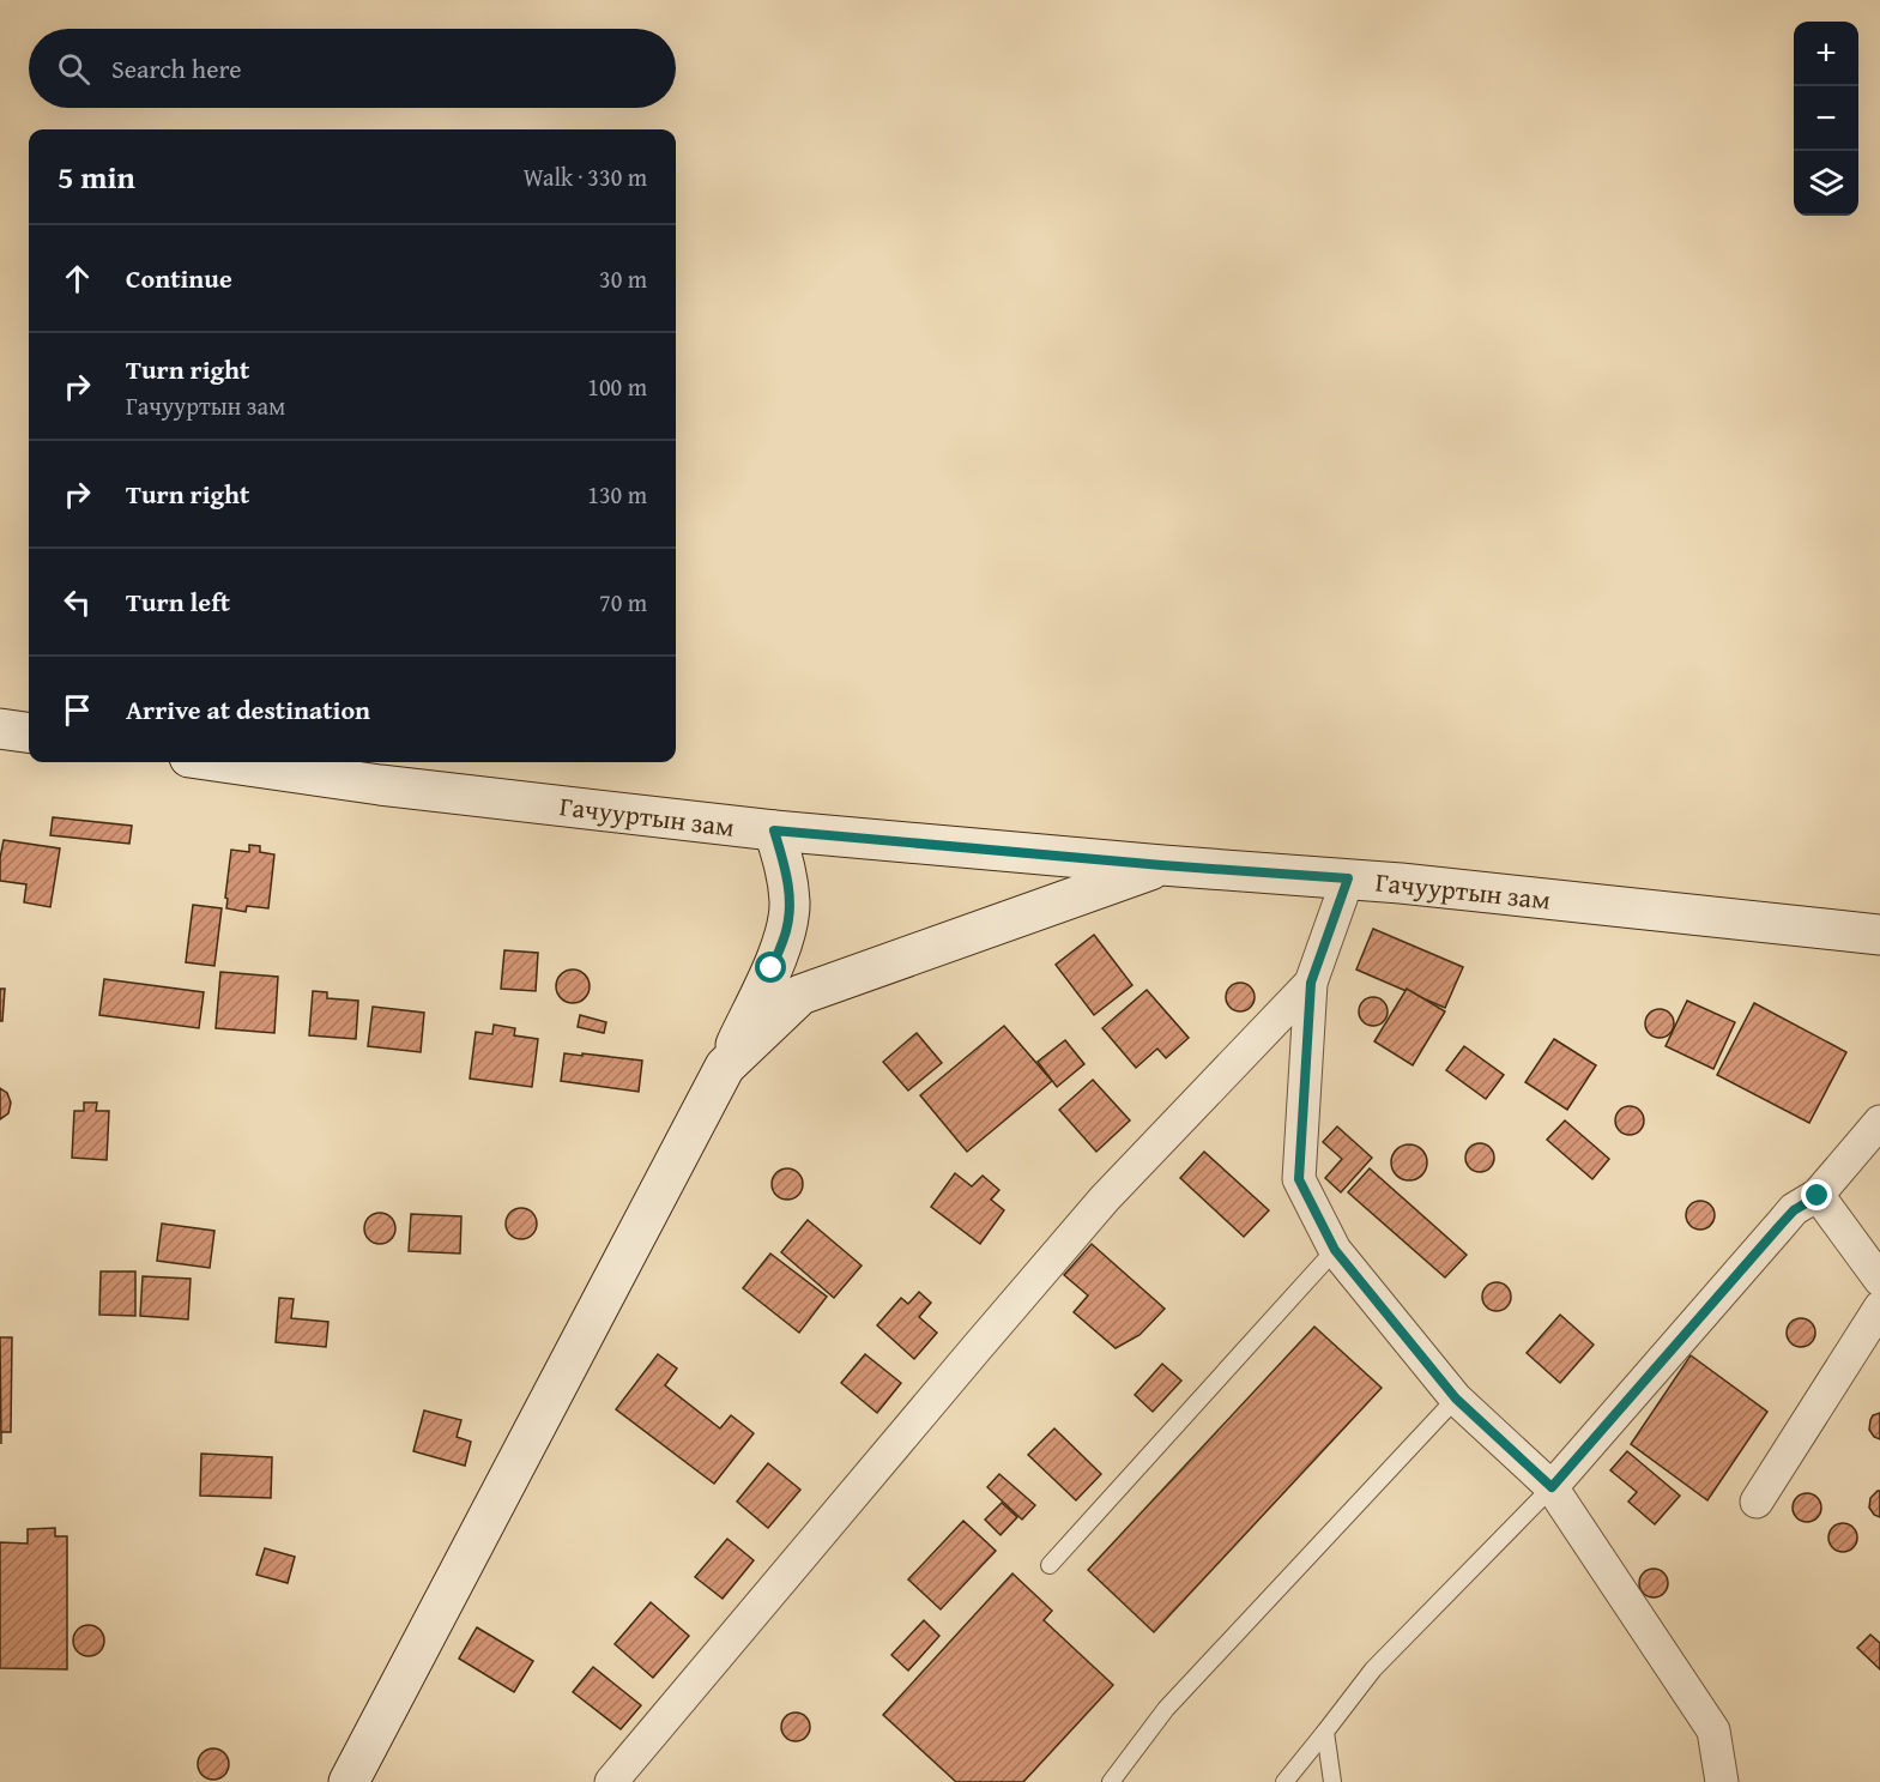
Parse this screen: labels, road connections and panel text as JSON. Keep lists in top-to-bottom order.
{
  "streets": {
    "main road": ["Гачууртын зам"]
  },
  "page": {
    "map_buttons": ["+", "−"],
    "search": "Search here",
    "heading": ["5 min", "Walk · 330 m"],
    "list": [
      ["Continue", "30 m"],
      ["Turn right", "Гачууртын зам", "100 m"],
      ["Turn right", "130 m"],
      ["Turn left", "70 m"],
      "Arrive at destination"
    ]
  }
}
